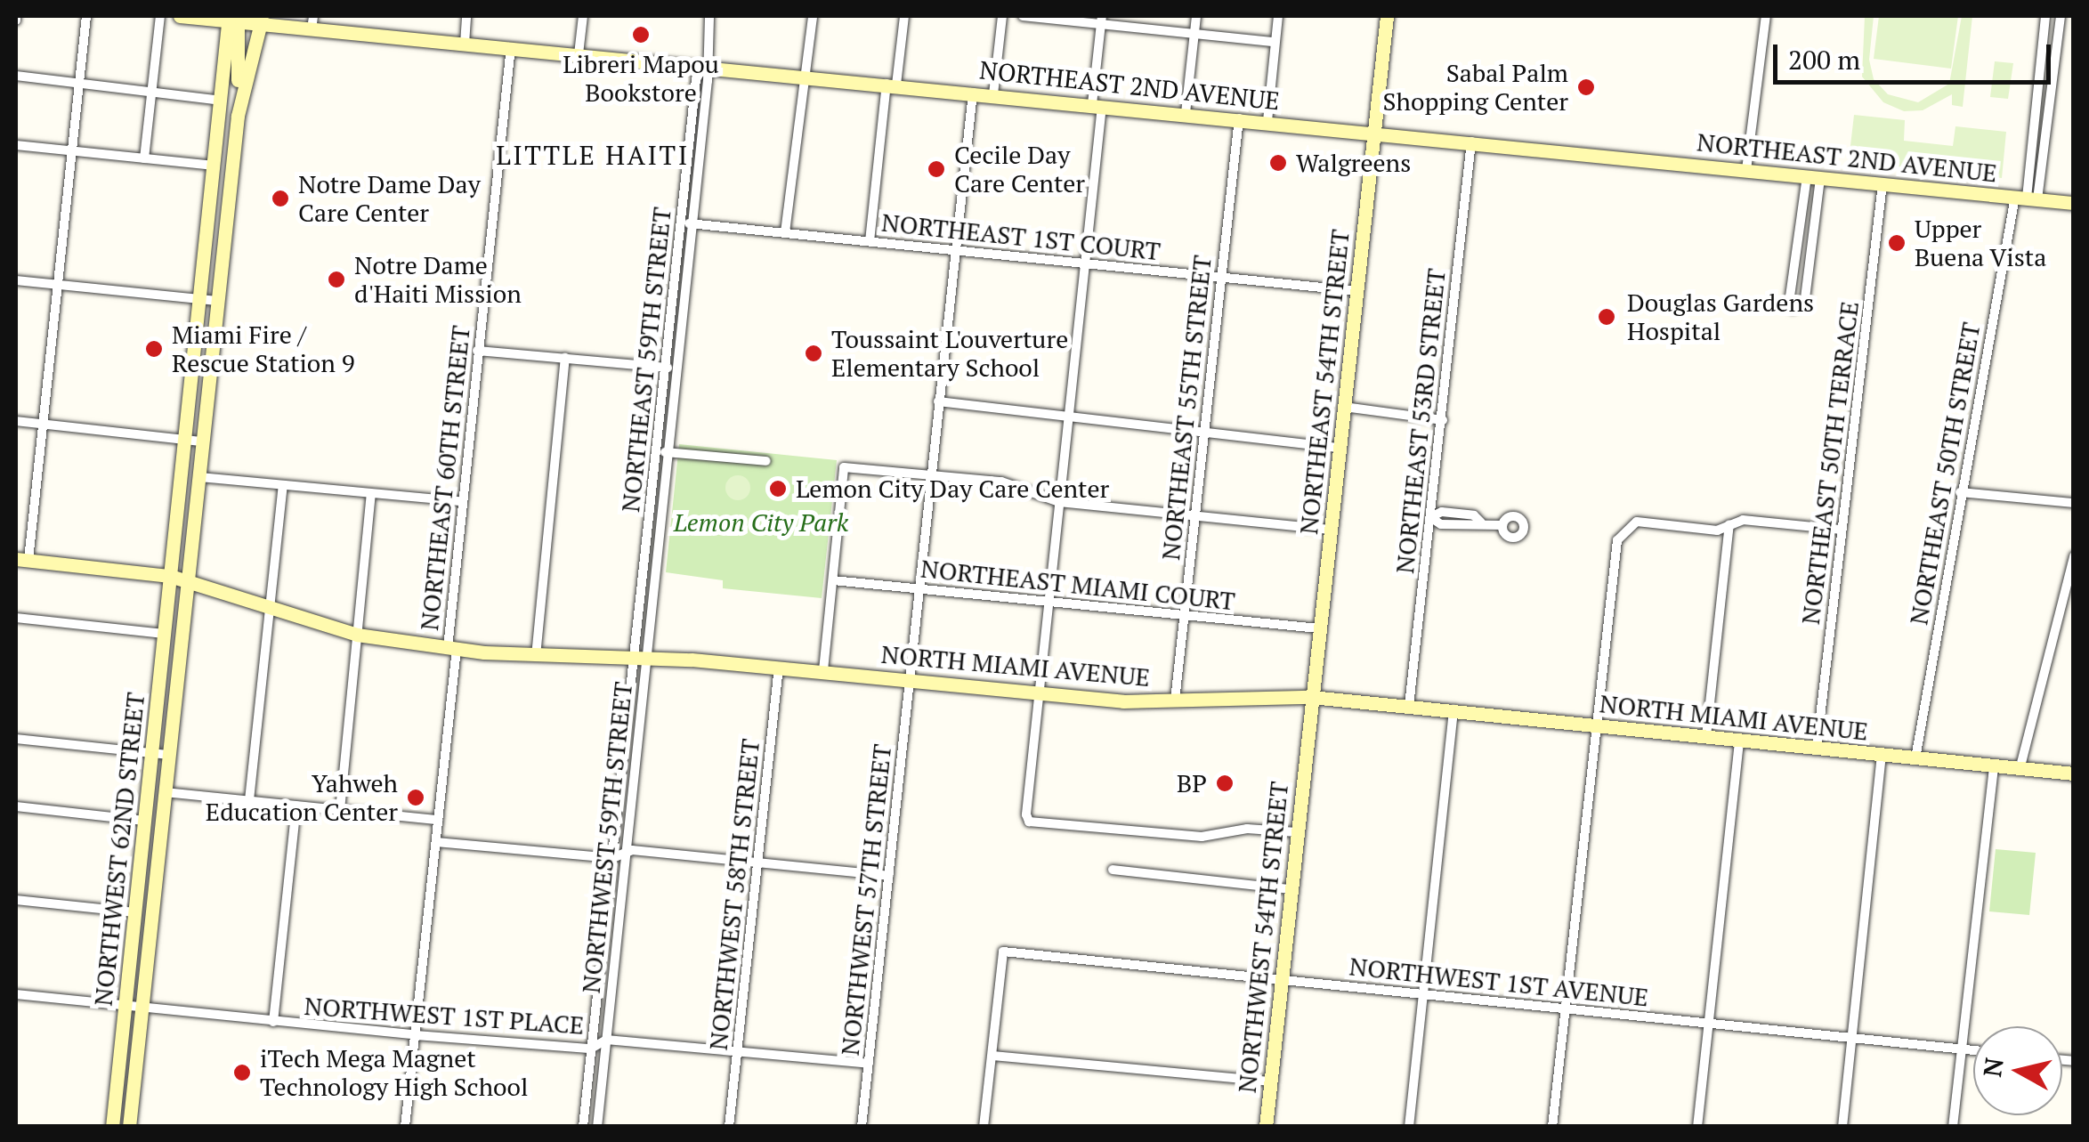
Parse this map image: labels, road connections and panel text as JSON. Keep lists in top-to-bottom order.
{
  "streets": {
    "main road": [
      "NORTHEAST 2ND AVENUE",
      "NORTHEAST 54TH STREET",
      "NORTH MIAMI AVENUE",
      "NORTHWEST 62ND STREET",
      "NORTHWEST 54TH STREET"
    ],
    "street": [
      "NORTHEAST 1ST COURT",
      "NORTHEAST 59TH STREET",
      "NORTHEAST 55TH STREET",
      "NORTHEAST 53RD STREET",
      "NORTHEAST 50TH TERRACE",
      "NORTHEAST 50TH STREET",
      "NORTHEAST 60TH STREET",
      "NORTHEAST MIAMI COURT",
      "NORTHWEST 59TH STREET",
      "NORTHWEST 58TH STREET",
      "NORTHWEST 57TH STREET",
      "NORTHWEST 1ST AVENUE",
      "NORTHWEST 1ST PLACE"
    ]
  },
  "crossings": [
    ["NORTHEAST 2ND AVENUE", "NORTHEAST 59TH STREET"],
    ["NORTHEAST 2ND AVENUE", "NORTHEAST 54TH STREET"],
    ["NORTHEAST 2ND AVENUE", "NORTHEAST 55TH STREET"],
    ["NORTHEAST 2ND AVENUE", "NORTHEAST 53RD STREET"],
    ["NORTHEAST 2ND AVENUE", "NORTHEAST 50TH TERRACE"],
    ["NORTHEAST 2ND AVENUE", "NORTHEAST 50TH STREET"],
    ["NORTHEAST 2ND AVENUE", "NORTHEAST 60TH STREET"],
    ["NORTHEAST 2ND AVENUE", "NORTHWEST 62ND STREET"],
    ["NORTHEAST 2ND AVENUE", "NORTHWEST 57TH STREET"],
    ["NORTHEAST 1ST COURT", "NORTHEAST 59TH STREET"],
    ["NORTHEAST 1ST COURT", "NORTHEAST 54TH STREET"],
    ["NORTHEAST 1ST COURT", "NORTHEAST 55TH STREET"],
    ["NORTHEAST 1ST COURT", "NORTHWEST 57TH STREET"],
    ["NORTHEAST 59TH STREET", "NORTH MIAMI AVENUE"],
    ["NORTHEAST 59TH STREET", "NORTHWEST 59TH STREET"],
    ["NORTHEAST 54TH STREET", "NORTHEAST MIAMI COURT"],
    ["NORTHEAST 54TH STREET", "NORTH MIAMI AVENUE"],
    ["NORTHEAST 54TH STREET", "NORTHWEST 54TH STREET"],
    ["NORTHEAST 55TH STREET", "NORTHEAST MIAMI COURT"],
    ["NORTHEAST 55TH STREET", "NORTH MIAMI AVENUE"],
    ["NORTHEAST 53RD STREET", "NORTH MIAMI AVENUE"],
    ["NORTHEAST 50TH TERRACE", "NORTH MIAMI AVENUE"],
    ["NORTHEAST 50TH STREET", "NORTH MIAMI AVENUE"],
    ["NORTHEAST 60TH STREET", "NORTH MIAMI AVENUE"],
    ["NORTHEAST 60TH STREET", "NORTHWEST 1ST PLACE"],
    ["NORTHEAST MIAMI COURT", "NORTHWEST 57TH STREET"],
    ["NORTH MIAMI AVENUE", "NORTHWEST 59TH STREET"],
    ["NORTH MIAMI AVENUE", "NORTHWEST 62ND STREET"],
    ["NORTH MIAMI AVENUE", "NORTHWEST 58TH STREET"],
    ["NORTH MIAMI AVENUE", "NORTHWEST 57TH STREET"],
    ["NORTHWEST 59TH STREET", "NORTHWEST 1ST PLACE"],
    ["NORTHWEST 62ND STREET", "NORTHWEST 1ST PLACE"],
    ["NORTHWEST 58TH STREET", "NORTHWEST 1ST PLACE"],
    ["NORTHWEST 57TH STREET", "NORTHWEST 1ST PLACE"],
    ["NORTHWEST 54TH STREET", "NORTHWEST 1ST AVENUE"]
  ],
  "districts": ["LITTLE HAITI"],
  "parks": ["Lemon City Park"],
  "places": [
    "Libreri Mapou Bookstore",
    "Sabal Palm Shopping Center",
    "Walgreens",
    "Cecile Day Care Center",
    "Notre Dame Day Care Center",
    "Upper Buena Vista",
    "Notre Dame d'Haiti Mission",
    "Douglas Gardens Hospital",
    "Miami Fire / Rescue Station 9",
    "Toussaint L'ouverture Elementary School",
    "Lemon City Day Care Center",
    "BP",
    "Yahweh Education Center",
    "iTech Mega Magnet Technology High School"
  ],
  "scale_bar": "200 m",
  "north": "left"
}
